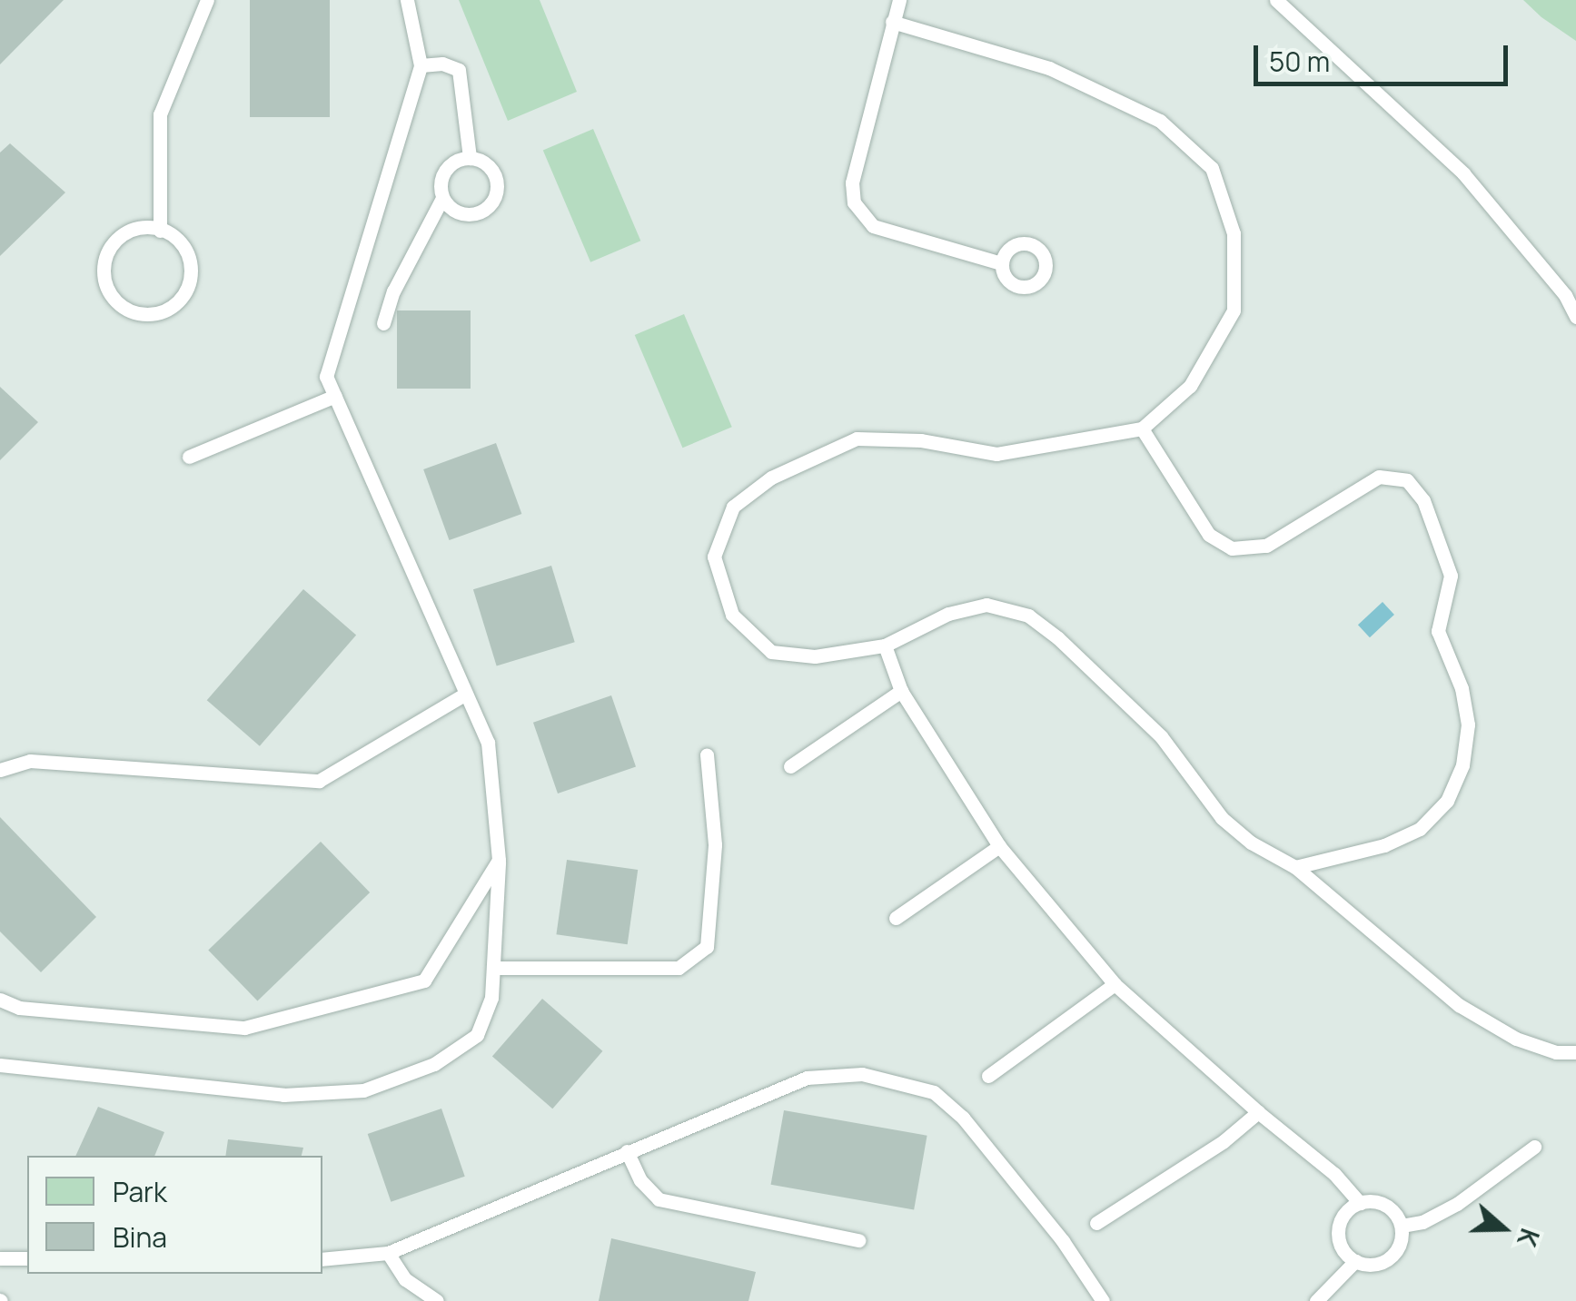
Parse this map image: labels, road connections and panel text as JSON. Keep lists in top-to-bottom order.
{
  "legend": ["Park", "Bina"],
  "scale_bar": "50 m",
  "north": "right"
}
